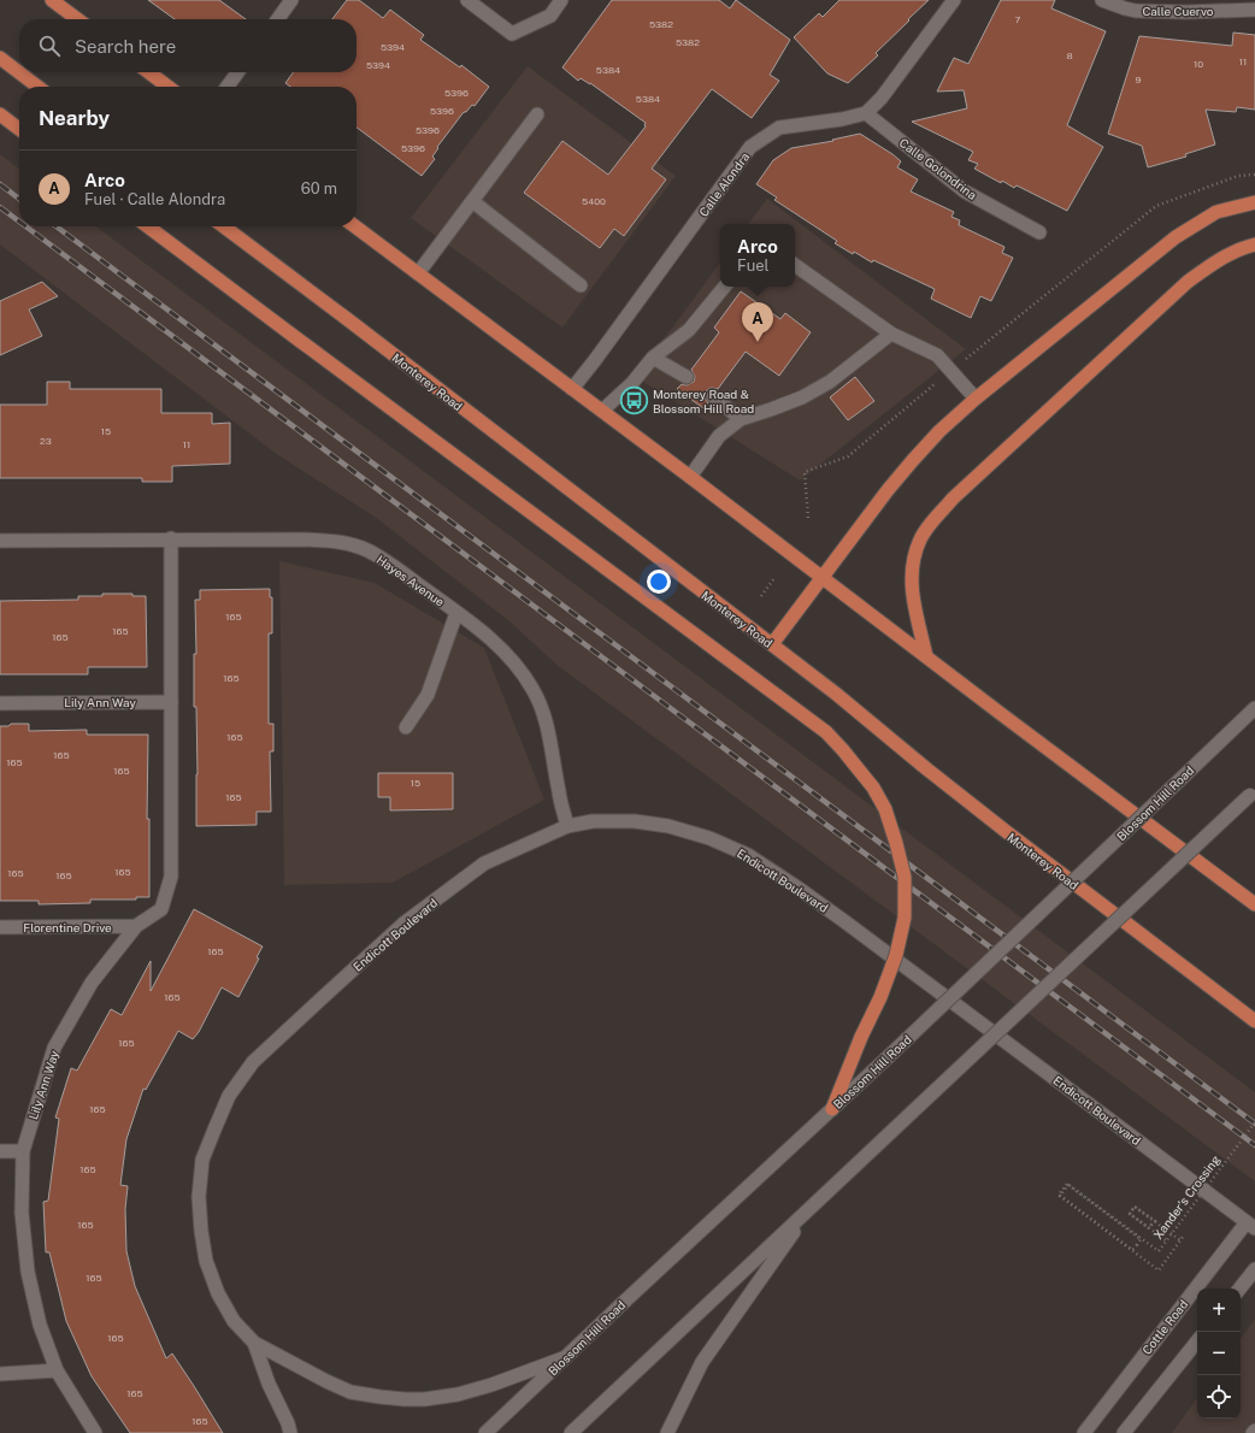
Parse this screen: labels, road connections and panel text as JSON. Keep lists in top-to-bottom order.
{
  "streets": {
    "main road": [
      "Calle Cuervo",
      "Calle Golondrina",
      "Calle Alondra",
      "Monterey Road",
      "Hayes Avenue",
      "Lily Ann Way",
      "Blossom Hill Road",
      "Endicott Boulevard",
      "Florentine Drive",
      "Cottle Road"
    ],
    "path": ["Xander’s Crossing"]
  },
  "crossings": [
    ["Calle Golondrina", "Calle Alondra"],
    ["Hayes Avenue", "Lily Ann Way"],
    ["Hayes Avenue", "Endicott Boulevard"],
    ["Lily Ann Way", "Florentine Drive"],
    ["Endicott Boulevard", "Cottle Road"]
  ],
  "places": {
    "bus stop": ["Monterey Road & Blossom Hill Road"]
  },
  "house_numbers": [
    "7",
    "5382",
    "5382",
    "5394",
    "8",
    "11",
    "10",
    "5394",
    "5384",
    "9",
    "5396",
    "5384",
    "5396",
    "5396",
    "5396",
    "5400",
    "15",
    "23",
    "11",
    "165",
    "165",
    "165",
    "165",
    "165",
    "165",
    "165",
    "165",
    "15",
    "165",
    "165",
    "165",
    "165",
    "165",
    "165",
    "165",
    "165",
    "165",
    "165",
    "165",
    "165",
    "165",
    "165"
  ],
  "page": {
    "search": "Search here",
    "heading": "Nearby",
    "list": [
      {
        "mark": "A",
        "name": "Arco",
        "note": "Fuel · Calle Alondra",
        "value": "60 m"
      }
    ],
    "popup": ["Arco", "Fuel"],
    "pins": "A",
    "map_buttons": ["+", "−"]
  }
}
